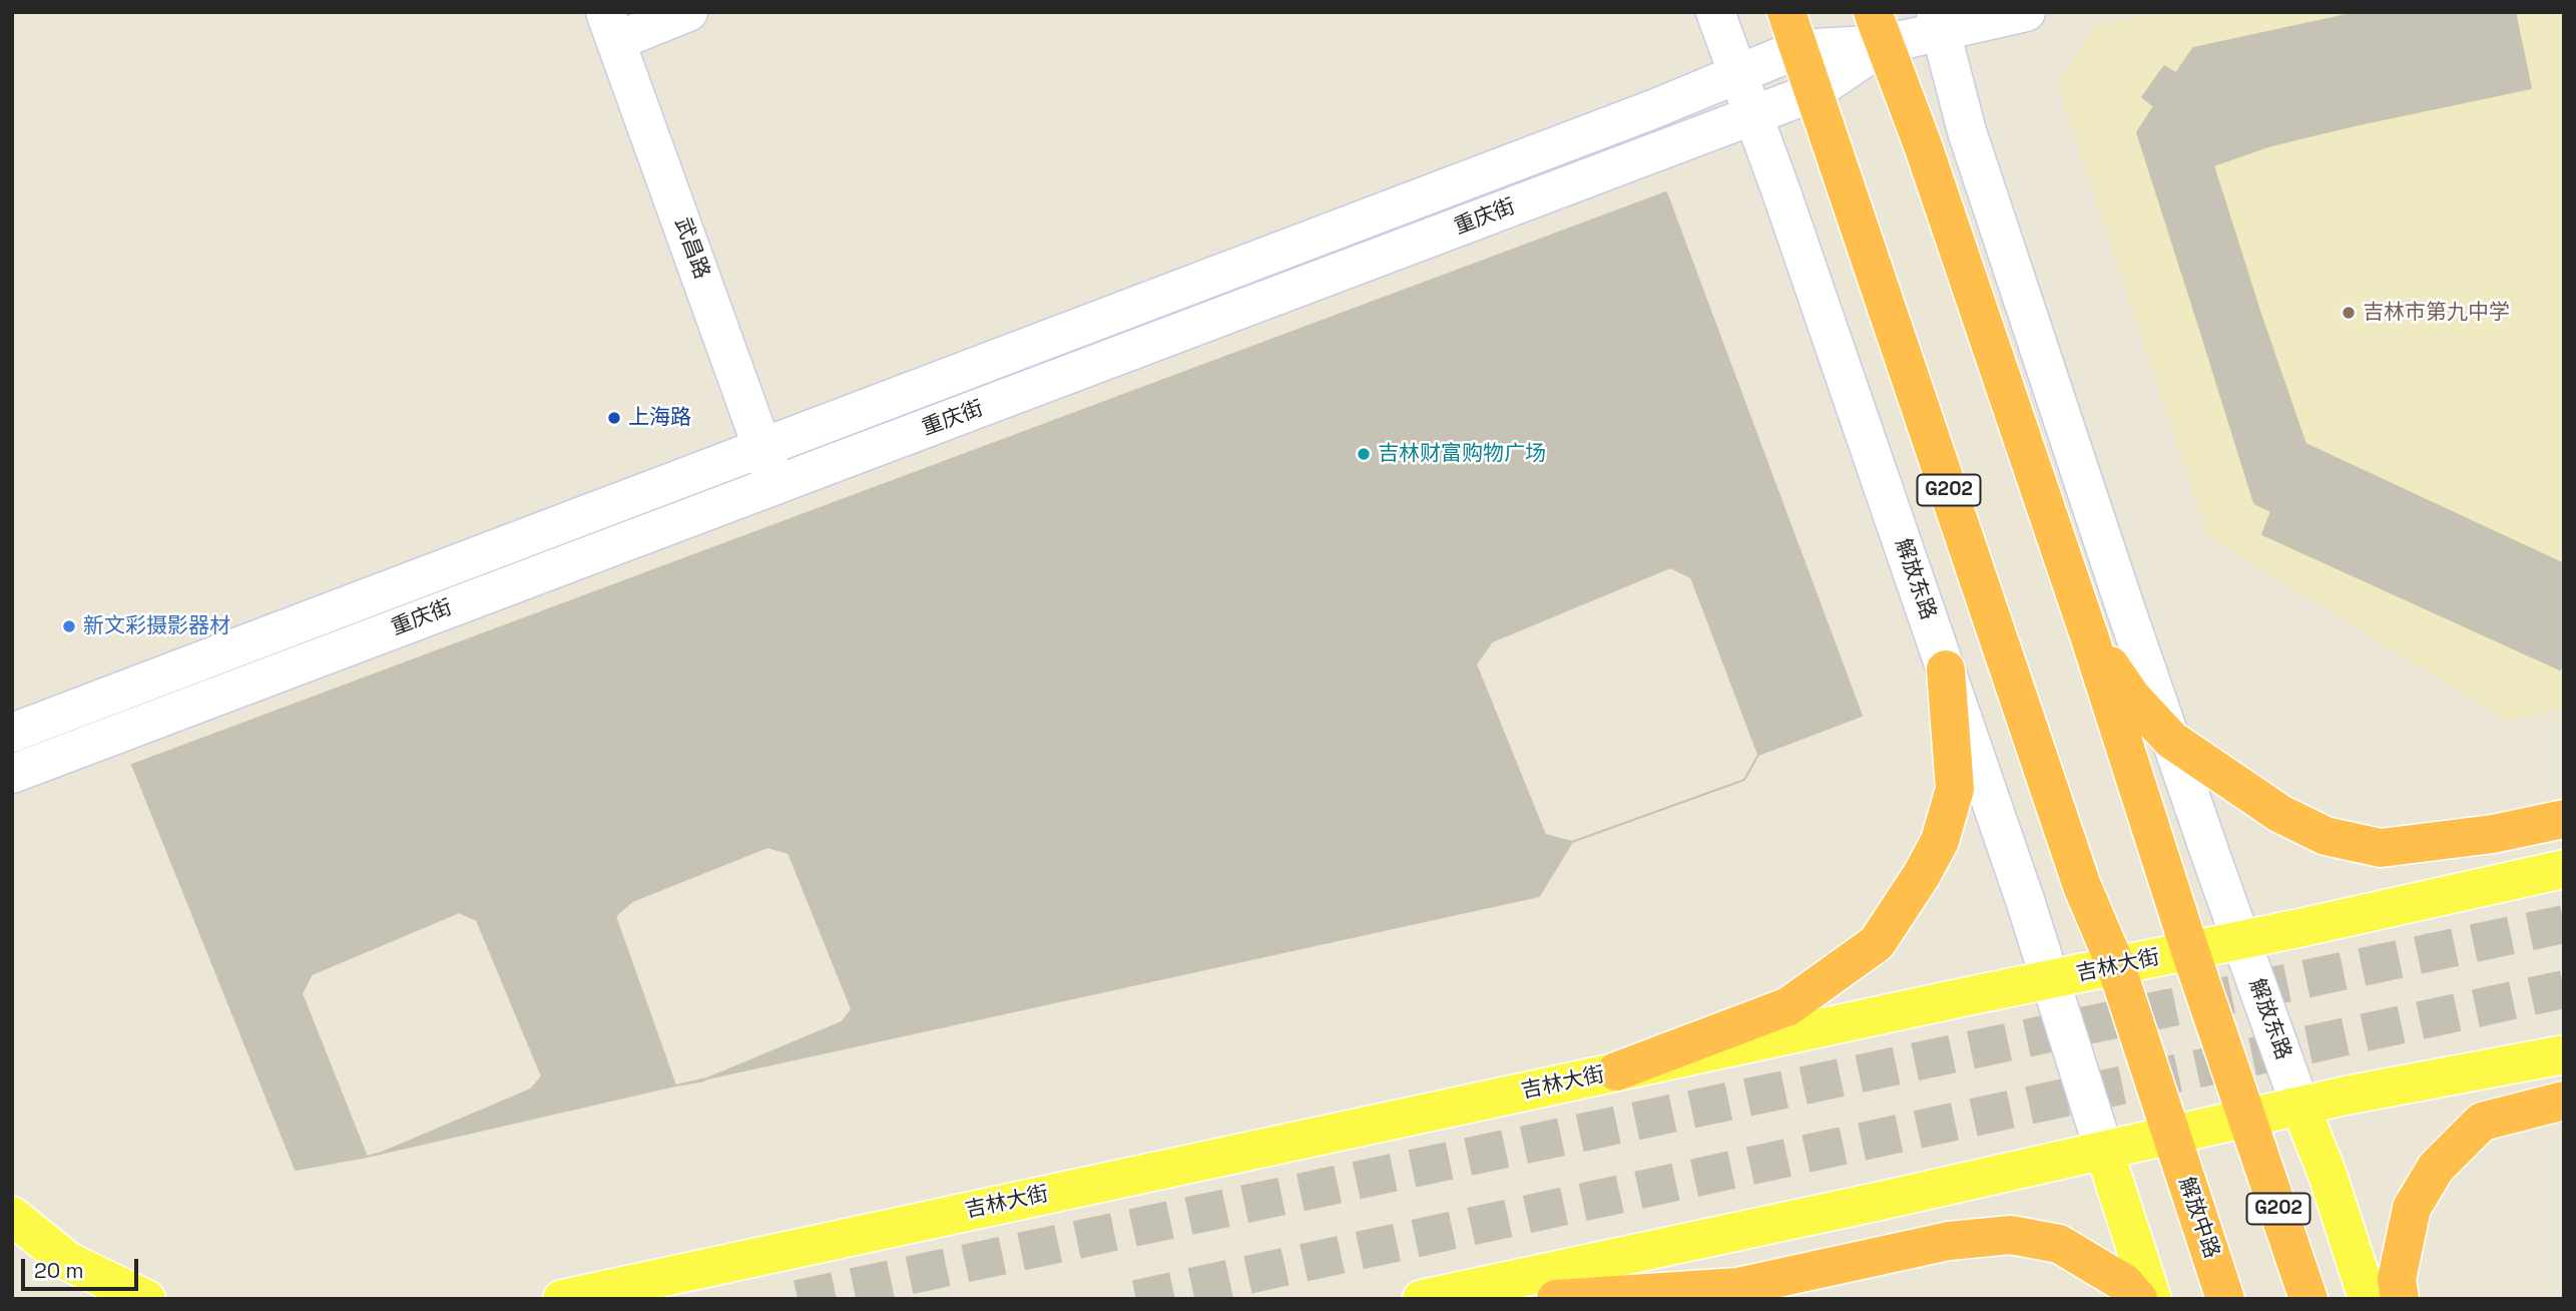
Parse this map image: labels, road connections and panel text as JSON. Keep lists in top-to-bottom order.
{
  "streets": {
    "highway": ["G202", "解放中路"],
    "main road": ["吉林大街"],
    "street": ["重庆街", "武昌路", "解放东路"]
  },
  "crossings": [
    ["重庆街", "武昌路"],
    ["重庆街", "G202"],
    ["重庆街", "解放东路"],
    ["G202", "吉林大街"],
    ["G202", "解放中路"],
    ["解放东路", "吉林大街"]
  ],
  "places": [
    "吉林市第九中学",
    "上海路",
    "吉林财富购物广场",
    "新文彩摄影器材"
  ],
  "scale_bar": "20 m"
}
